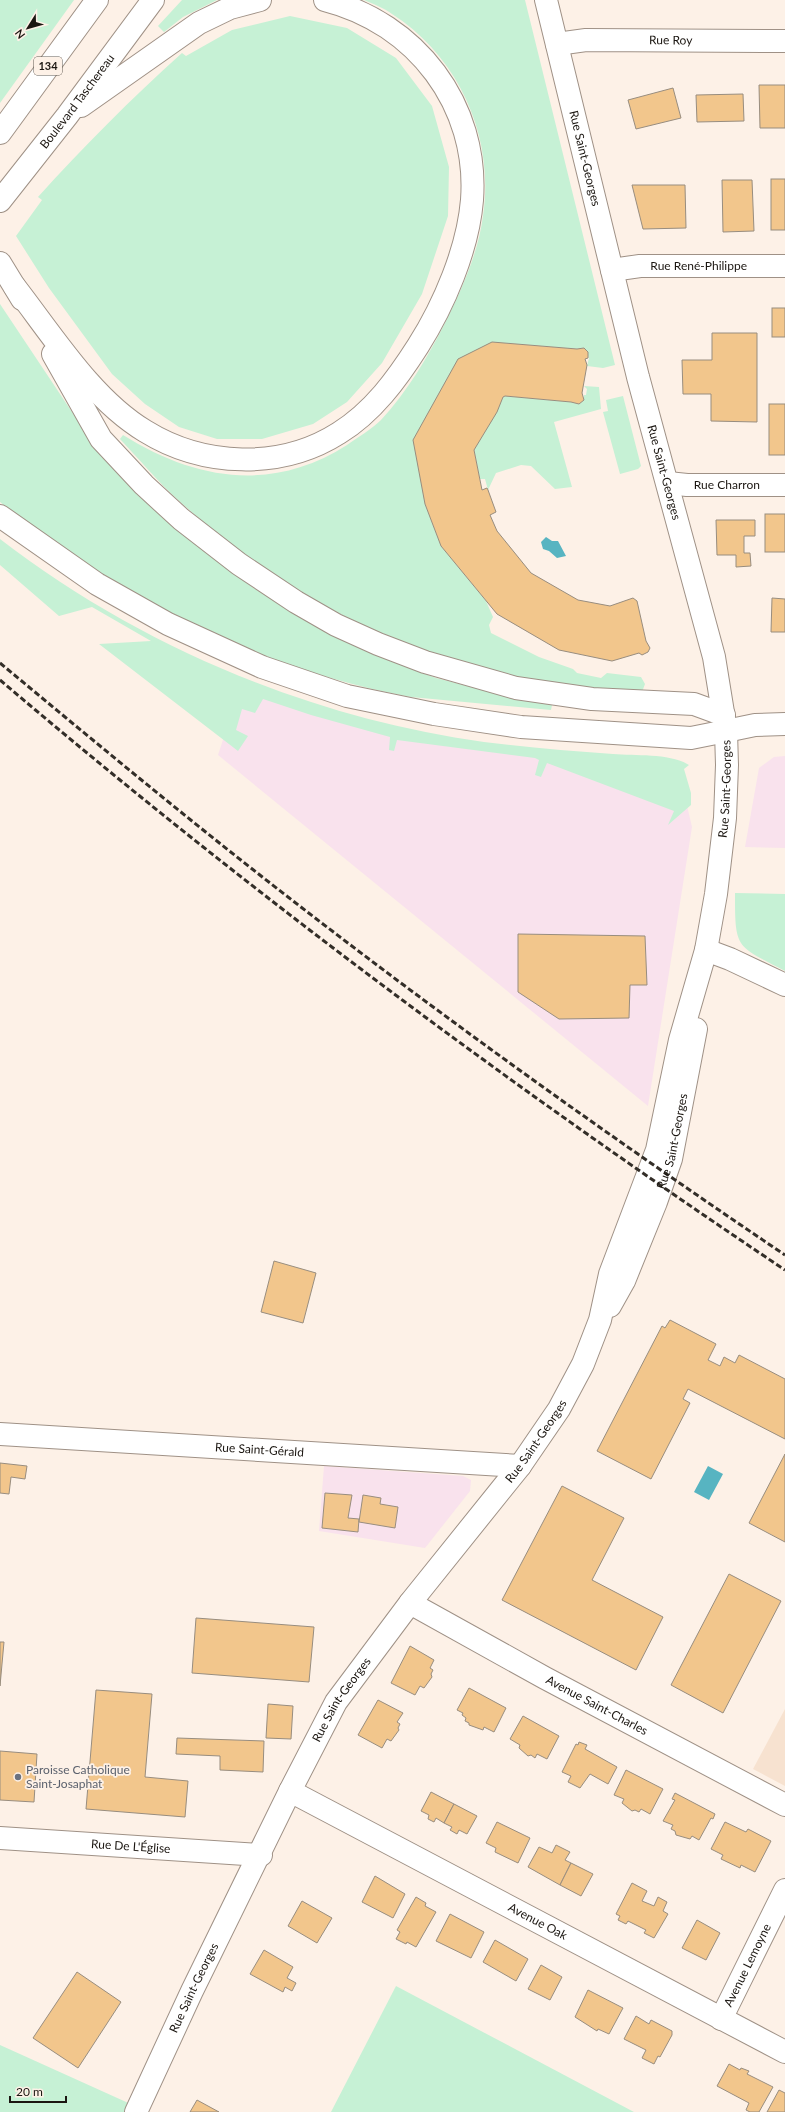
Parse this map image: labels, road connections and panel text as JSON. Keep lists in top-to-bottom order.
{
  "streets": {
    "main road": [
      "Rue Roy",
      "134",
      "Boulevard Taschereau",
      "Rue Saint-Georges",
      "Rue René-Philippe",
      "Rue Charron",
      "Rue Saint-Gérald",
      "Avenue Saint-Charles",
      "Rue De L'Église",
      "Avenue Oak",
      "Avenue Lemoyne"
    ]
  },
  "crossings": [
    ["Rue Roy", "Rue Saint-Georges"],
    ["Rue Saint-Georges", "Rue René-Philippe"],
    ["Rue Saint-Georges", "Rue Charron"],
    ["Rue Saint-Georges", "Rue Saint-Gérald"],
    ["Rue Saint-Georges", "Avenue Saint-Charles"],
    ["Rue Saint-Georges", "Rue De L'Église"],
    ["Rue Saint-Georges", "Avenue Oak"],
    ["Avenue Oak", "Avenue Lemoyne"]
  ],
  "places": ["Paroisse Catholique Saint-Josaphat"],
  "scale_bar": "20 m",
  "north": "bottom left"
}
